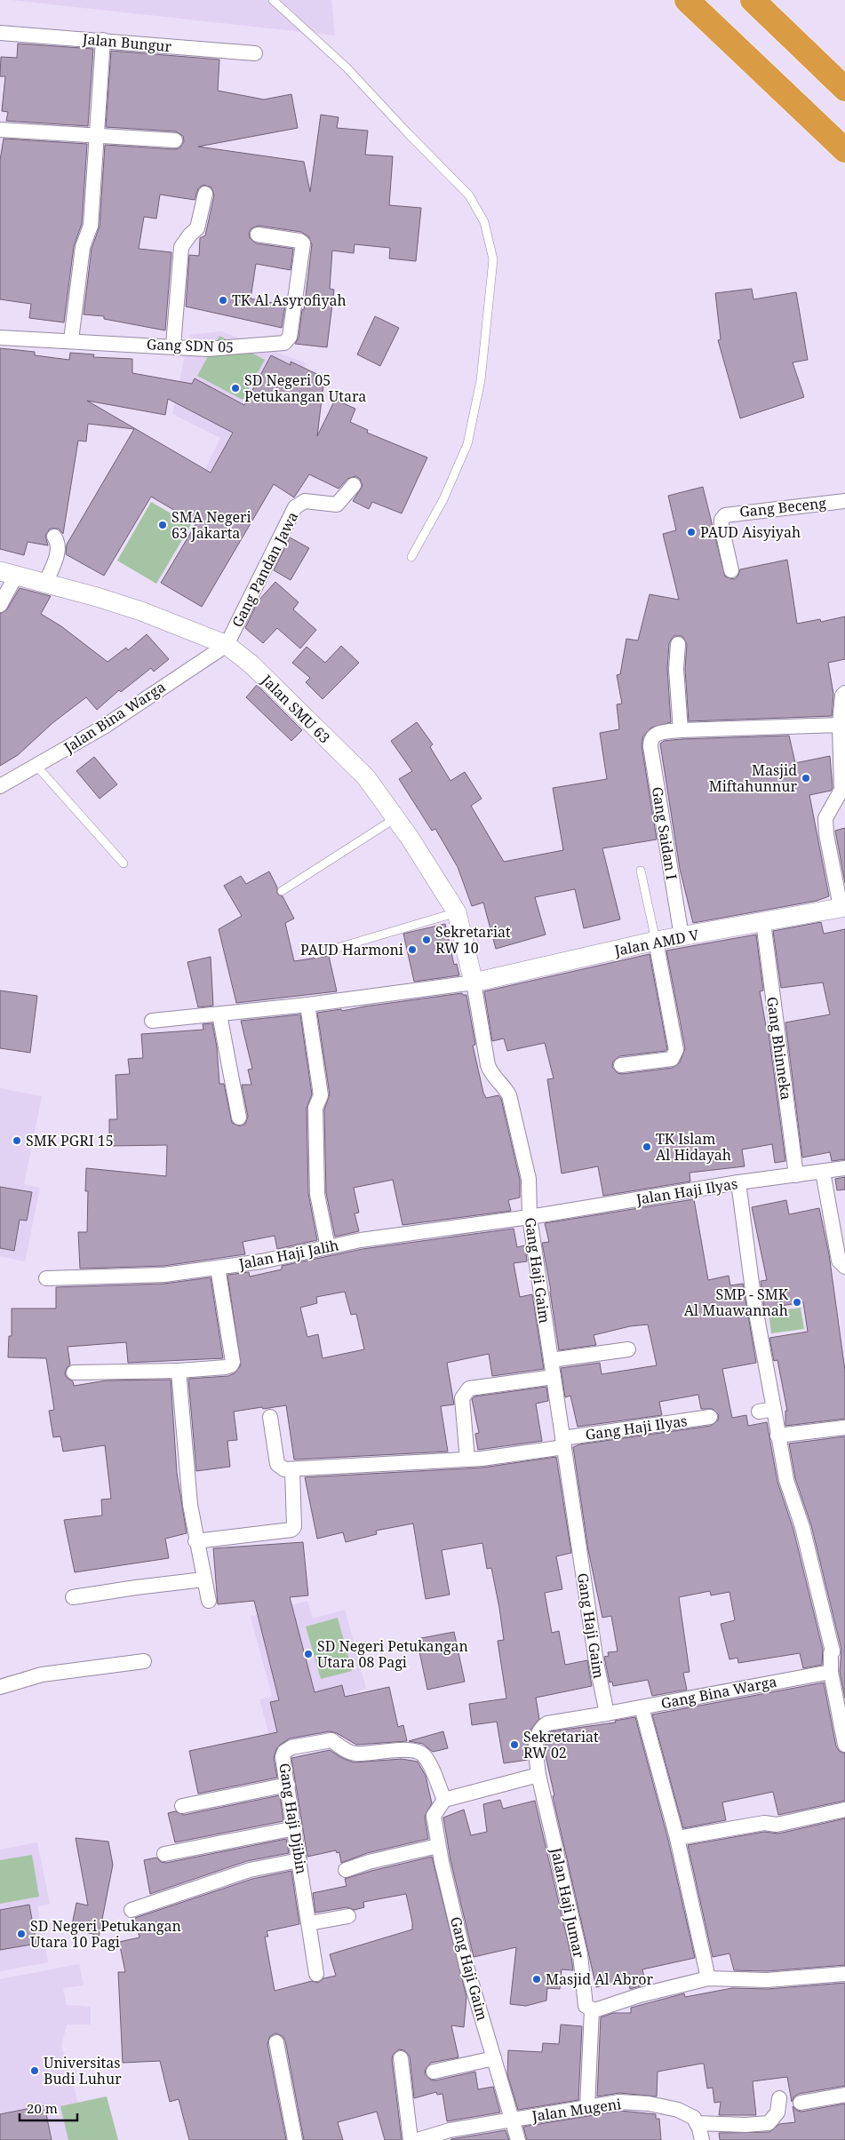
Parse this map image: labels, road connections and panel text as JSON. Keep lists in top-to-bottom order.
{
  "streets": {
    "street": [
      "Jalan Bungur",
      "Gang SDN 05",
      "Gang Beceng",
      "Gang Pandan Jawa",
      "Jalan SMU 63",
      "Jalan Bina Warga",
      "Gang Saidan I",
      "Jalan AMD V",
      "Gang Bhinneka",
      "Jalan Haji Ilyas",
      "Jalan Haji Jalih",
      "Gang Haji Gaim",
      "Gang Haji Ilyas",
      "Gang Bina Warga",
      "Gang Haji Djibin",
      "Jalan Haji Jumar",
      "Jalan Mugeni"
    ]
  },
  "crossings": [
    ["Gang Pandan Jawa", "Jalan SMU 63"],
    ["Gang Pandan Jawa", "Jalan Bina Warga"],
    ["Jalan SMU 63", "Jalan Bina Warga"],
    ["Jalan SMU 63", "Jalan AMD V"],
    ["Jalan SMU 63", "Gang Haji Gaim"],
    ["Gang Saidan I", "Jalan AMD V"],
    ["Jalan AMD V", "Gang Bhinneka"],
    ["Jalan AMD V", "Gang Haji Gaim"],
    ["Gang Bhinneka", "Jalan Haji Ilyas"],
    ["Jalan Haji Ilyas", "Jalan Haji Jalih"],
    ["Jalan Haji Ilyas", "Gang Haji Gaim"],
    ["Jalan Haji Jalih", "Gang Haji Gaim"],
    ["Gang Haji Gaim", "Gang Haji Ilyas"],
    ["Gang Haji Gaim", "Gang Bina Warga"],
    ["Gang Haji Gaim", "Gang Haji Djibin"],
    ["Gang Haji Gaim", "Jalan Mugeni"]
  ],
  "places": [
    "TK Al Asyrofiyah",
    "SD Negeri 05 Petukangan Utara",
    "SMA Negeri 63 Jakarta",
    "PAUD Aisyiyah",
    "Masjid Miftahunnur",
    "Sekretariat RW 10",
    "PAUD Harmoni",
    "SMK PGRI 15",
    "TK Islam Al Hidayah",
    "SMP - SMK Al Muawannah",
    "SD Negeri Petukangan Utara 08 Pagi",
    "Sekretariat RW 02",
    "SD Negeri Petukangan Utara 10 Pagi",
    "Masjid Al Abror",
    "Universitas Budi Luhur"
  ],
  "scale_bar": "20 m"
}
